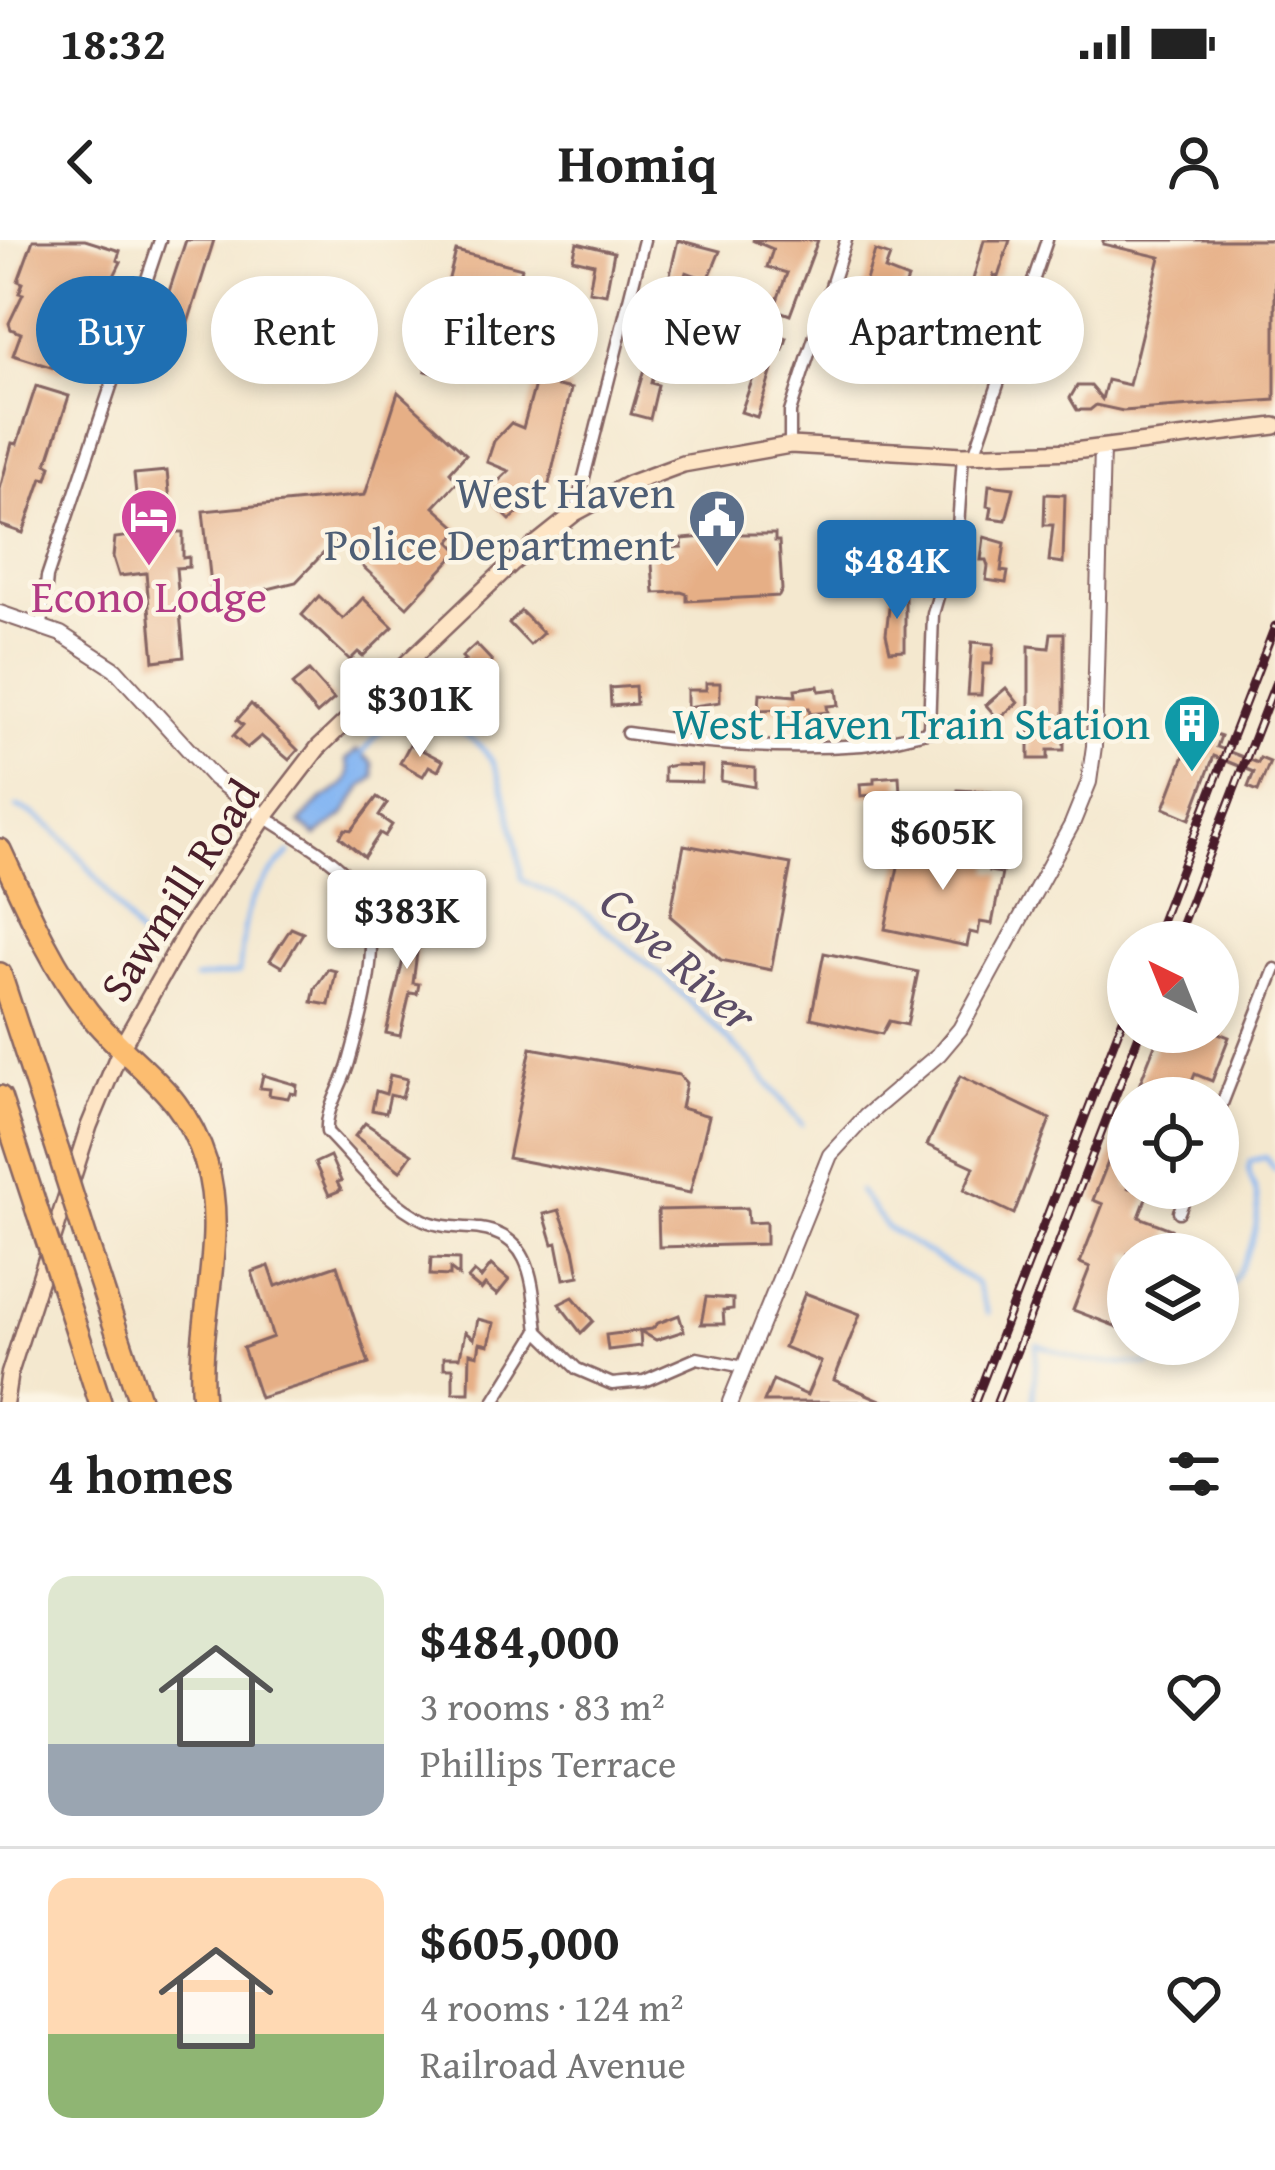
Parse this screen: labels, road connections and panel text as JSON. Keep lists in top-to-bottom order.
{
  "streets": {
    "main road": ["Sawmill Road"]
  },
  "water": ["Cove River"],
  "places": {
    "hotel": ["Econo Lodge"],
    "public building": ["West Haven Police Department"],
    "building": ["West Haven Train Station"]
  },
  "north": "top left",
  "page": {
    "status": "18:32",
    "header": "Homiq",
    "chip": [
      "Buy",
      "Rent",
      "Filters",
      "New",
      "Apartment"
    ],
    "price": [
      "$484K",
      "$301K",
      "$605K",
      "$383K"
    ],
    "heading": "4 homes",
    "list": [
      {
        "name": "$484,000",
        "note": "3 rooms · 83 m² · Phillips Terrace"
      },
      {
        "name": "$605,000",
        "note": "4 rooms · 124 m² · Railroad Avenue"
      }
    ]
  }
}
